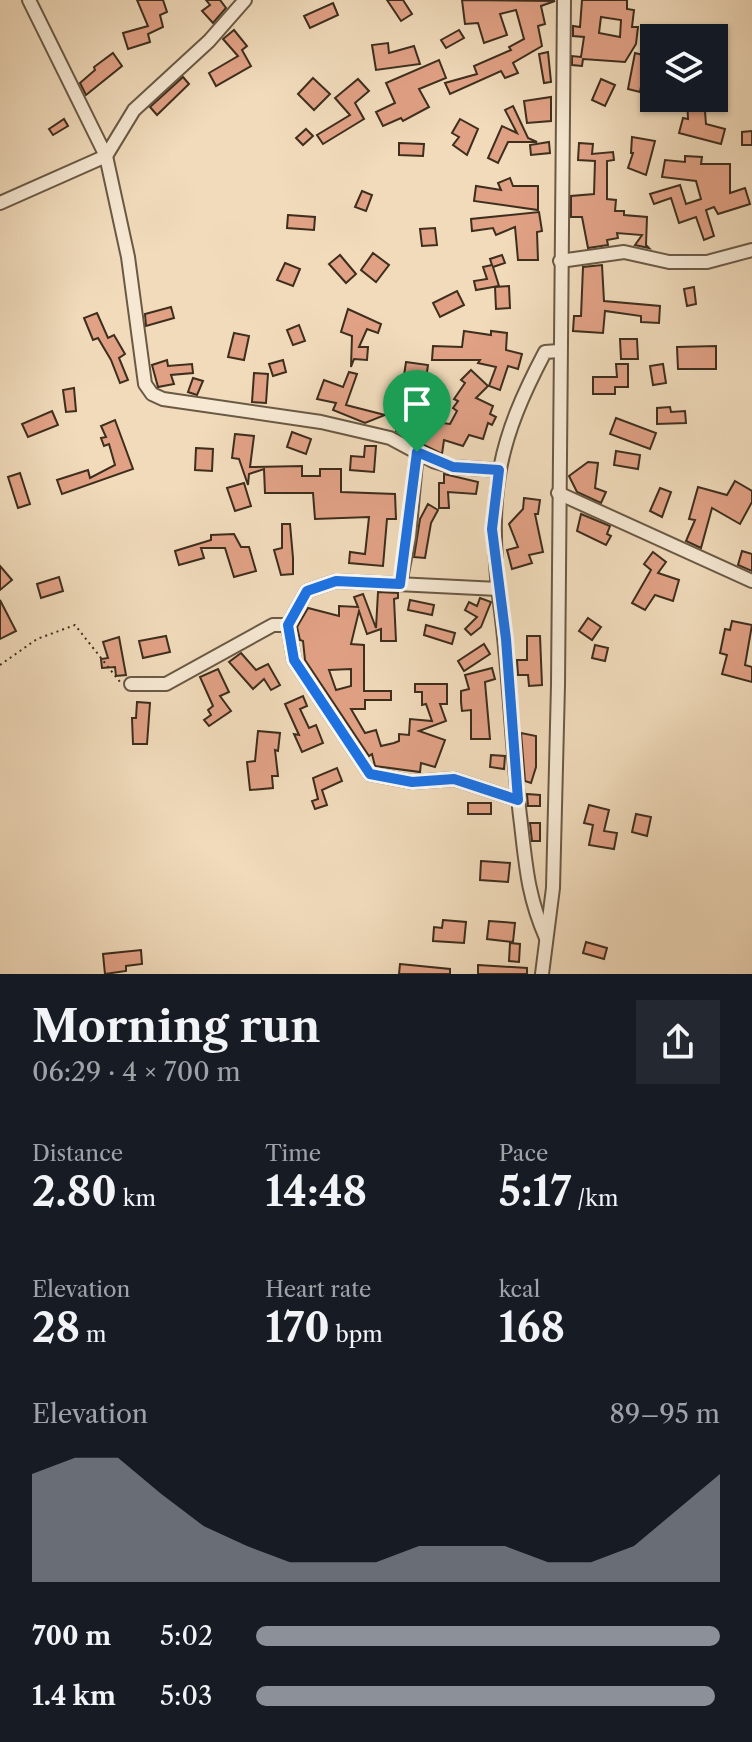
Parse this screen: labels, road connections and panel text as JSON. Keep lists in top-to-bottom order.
{
  "page": {
    "heading": ["Morning run", "06:29 · 4 × 700 m"],
    "stats": [
      ["Distance", "2.80 km"],
      ["Time", "14:48"],
      ["Pace", "5:17 /km"],
      ["Elevation", "28 m"],
      ["Heart rate", "170 bpm"],
      ["kcal", "168"]
    ],
    "chart": ["Elevation", "89–95 m"],
    "list": [
      {
        "name": "700 m",
        "note": "5:02"
      },
      {
        "name": "1.4 km",
        "note": "5:03"
      }
    ]
  }
}
